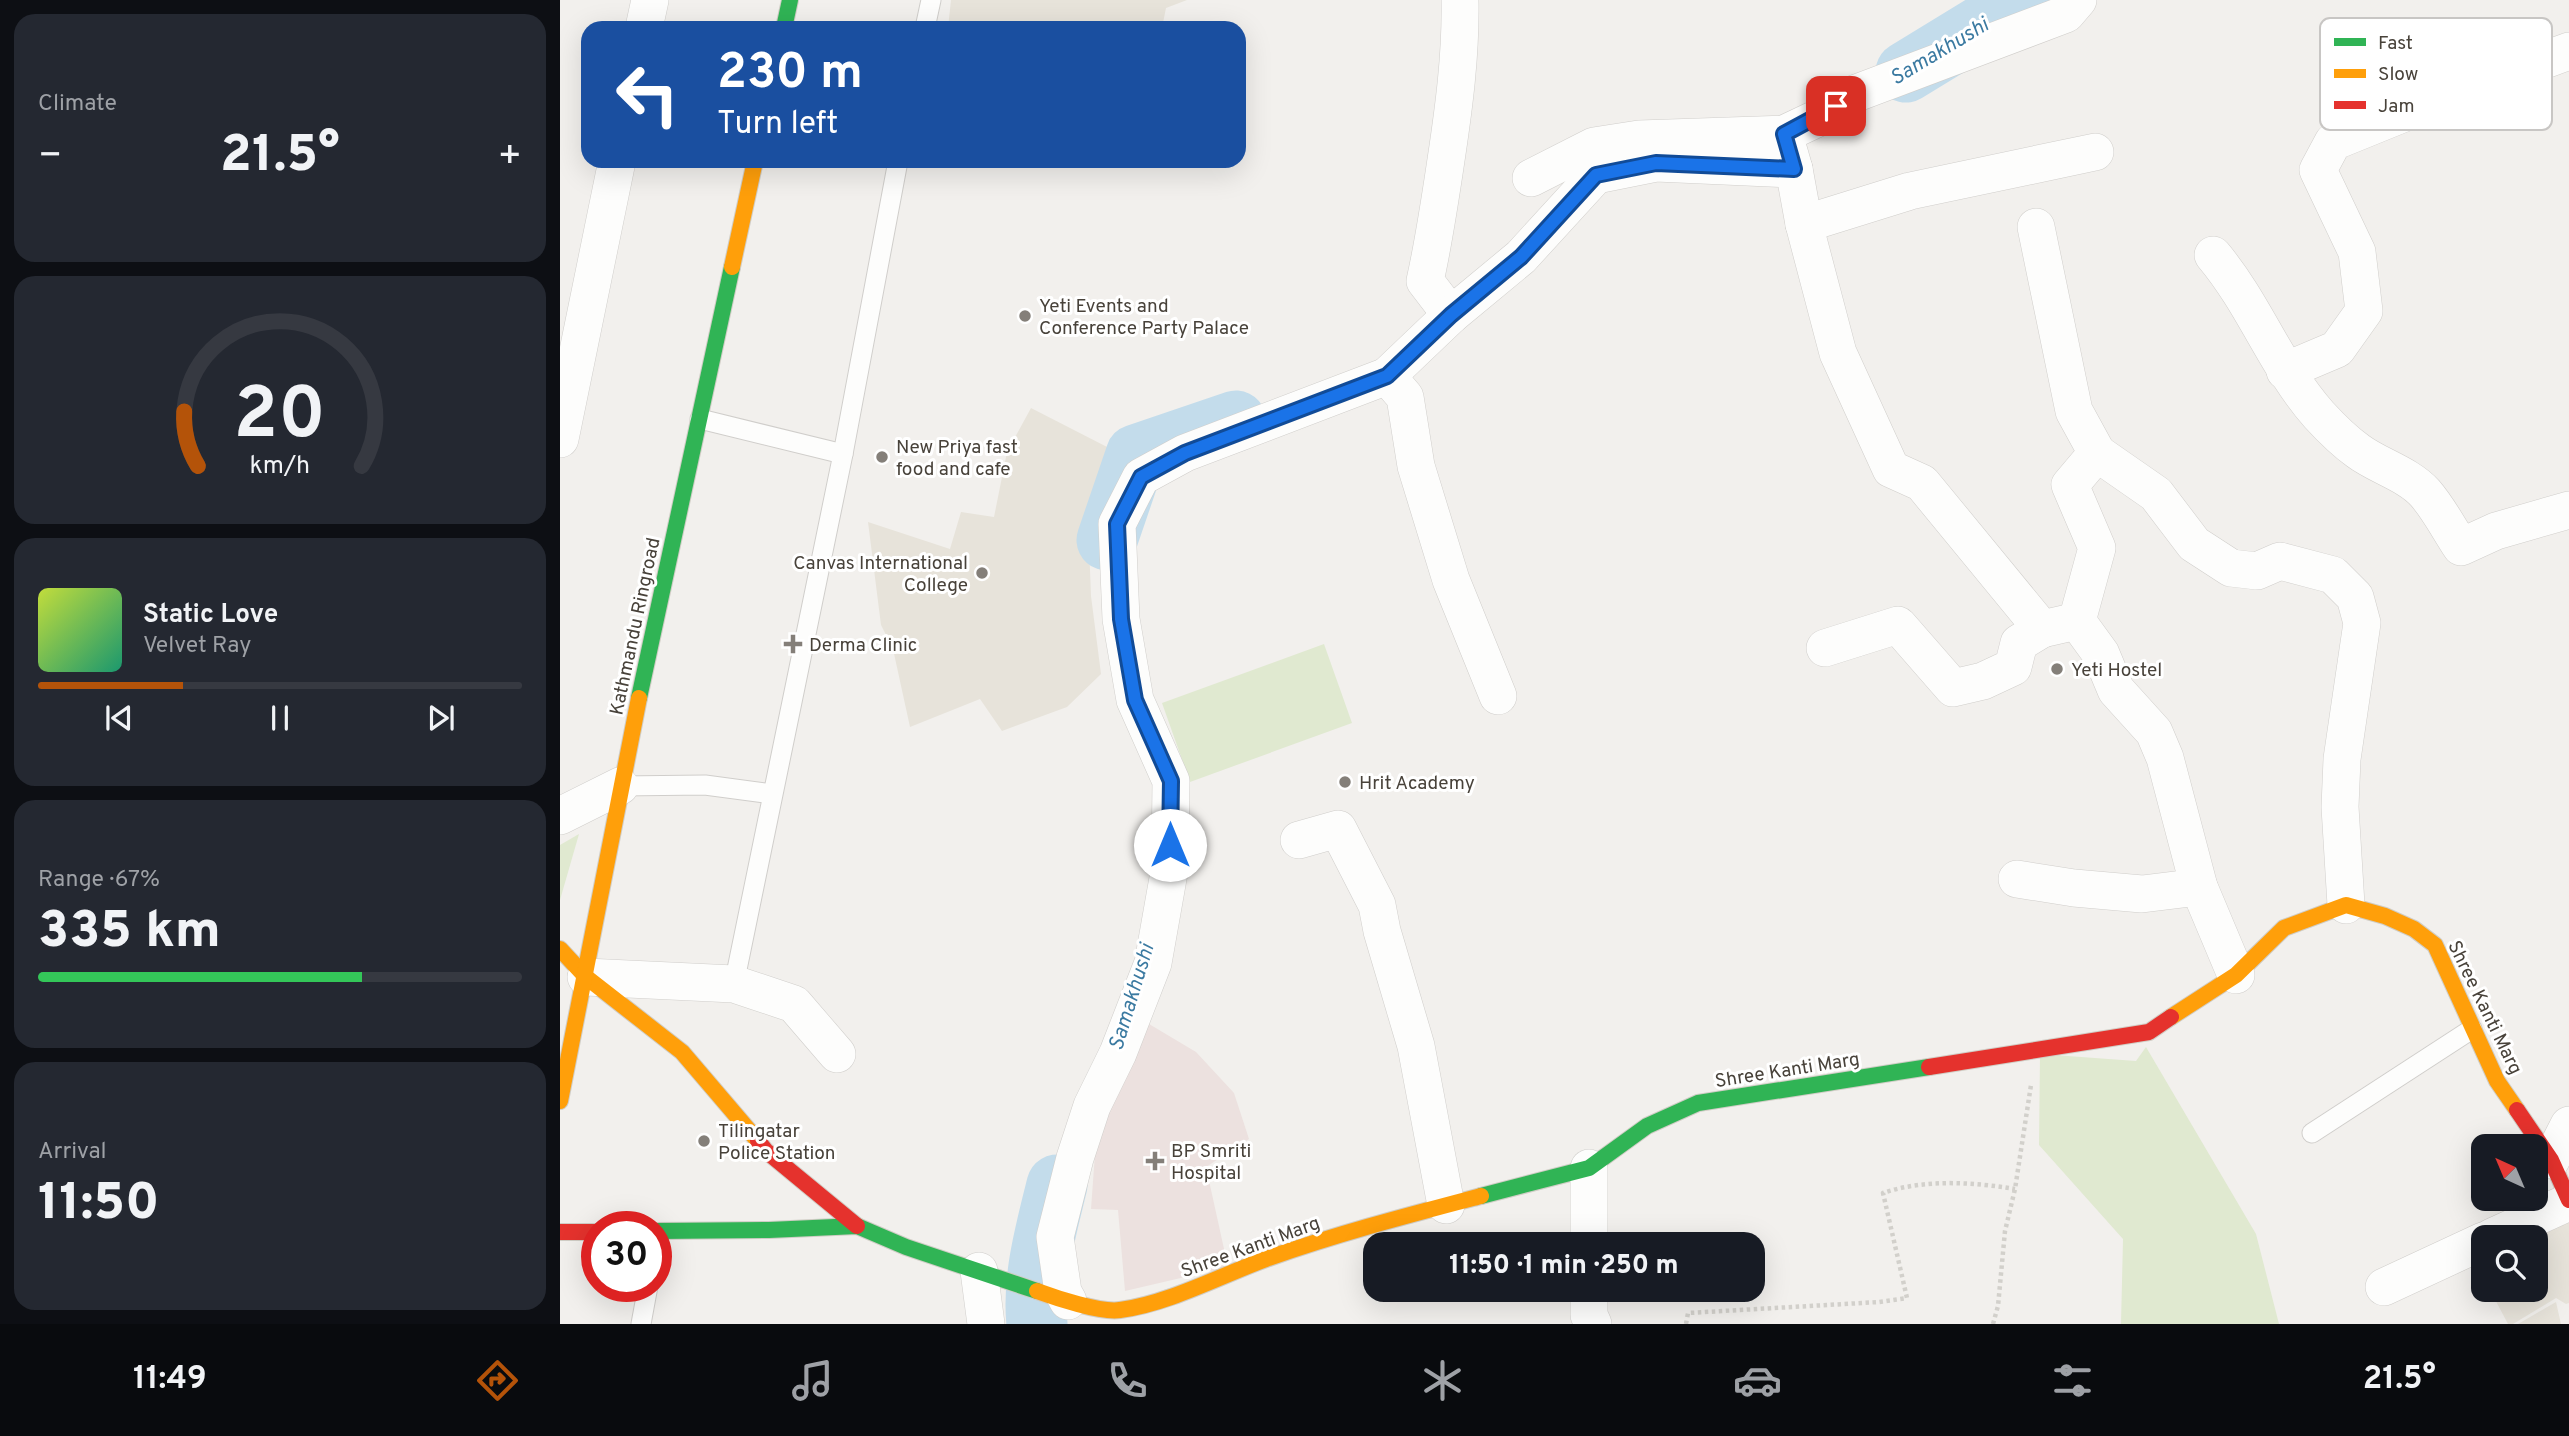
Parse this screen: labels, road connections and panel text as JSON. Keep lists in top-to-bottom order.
{
  "streets": {
    "main road": ["Kathmandu Ringroad", "Shree Kanti Marg"]
  },
  "crossings": [
    ["Kathmandu Ringroad", "Shree Kanti Marg"]
  ],
  "water": ["Samakhushi"],
  "places": {
    "other": [
      "Yeti Events and Conference Party Palace",
      "New Priya fast food and cafe",
      "Canvas International College",
      "Yeti Hostel",
      "Hrit Academy",
      "Tilingatar Police Station"
    ],
    "health": ["Derma Clinic", "BP Smriti Hospital"]
  },
  "legend": ["Fast", "Slow", "Jam"],
  "north": "top left",
  "page": {
    "tile": [
      "Climate",
      ["Range · 67%", "335 km"],
      ["Arrival", "11:50"]
    ],
    "turn": ["230 m", "Turn left"],
    "heat": ["−", "21.5°", "+"],
    "song": ["Static Love", "Velvet Ray"],
    "limit": "30",
    "trip": "11:50 · 1 min · 250 m",
    "tabs": ["11:49", "21.5°"],
    "gauge": ["20", "km/h"]
  }
}
